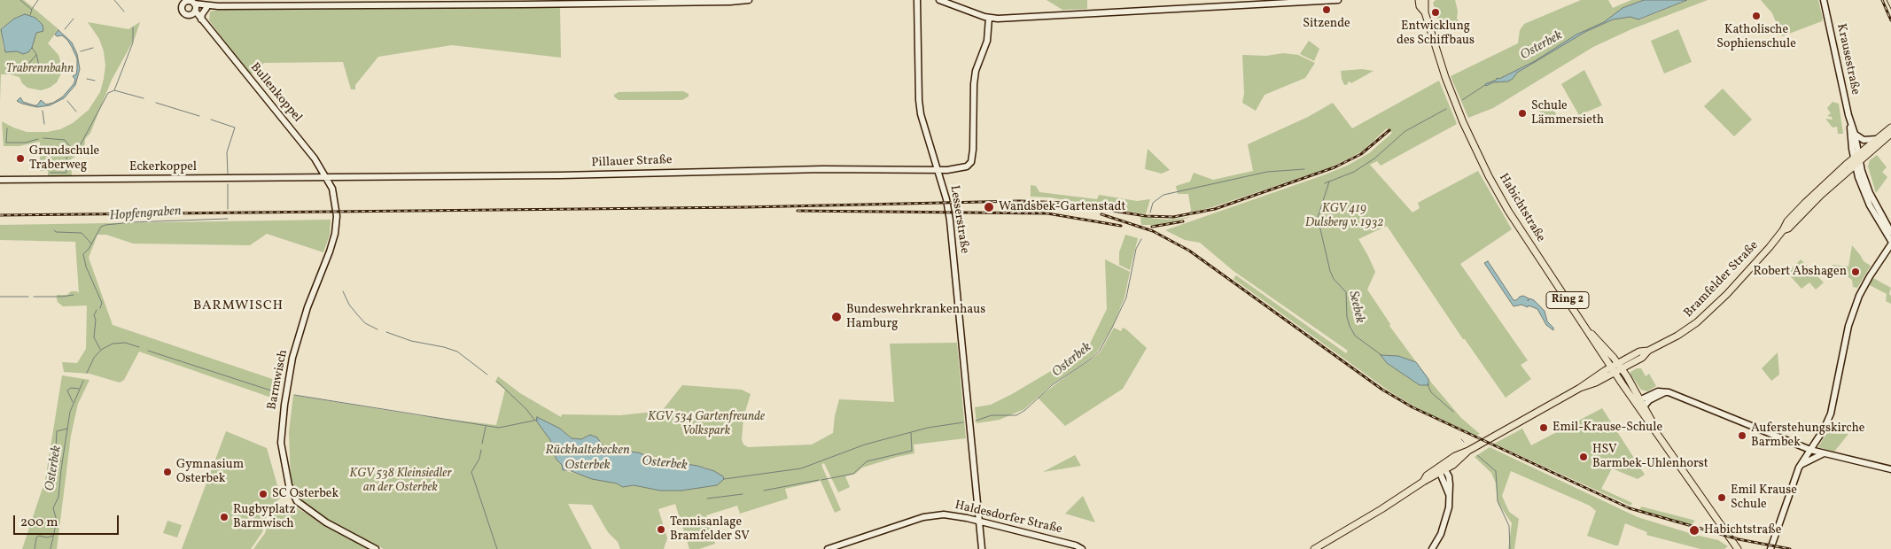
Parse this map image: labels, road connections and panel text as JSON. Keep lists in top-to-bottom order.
{
  "streets": {
    "main road": ["Habichtstraße", "Bramfelder Straße", "Ring 2"],
    "street": [
      "Krausestraße",
      "Bullenkoppel",
      "Pillauer Straße",
      "Eckerkoppel",
      "Lesserstraße",
      "Barmwisch",
      "Haldesdorfer Straße"
    ]
  },
  "crossings": [
    ["Krausestraße", "Bramfelder Straße"],
    ["Bullenkoppel", "Pillauer Straße"],
    ["Bullenkoppel", "Eckerkoppel"],
    ["Bullenkoppel", "Barmwisch"],
    ["Pillauer Straße", "Eckerkoppel"],
    ["Pillauer Straße", "Lesserstraße"],
    ["Pillauer Straße", "Barmwisch"],
    ["Eckerkoppel", "Barmwisch"],
    ["Habichtstraße", "Bramfelder Straße"],
    ["Habichtstraße", "Ring 2"],
    ["Lesserstraße", "Haldesdorfer Straße"]
  ],
  "districts": ["BARMWISCH"],
  "water": [
    "Osterbek",
    "Hopfengraben",
    "Seebek",
    "Rückhaltebecken Osterbek"
  ],
  "parks": [
    "Trabrennbahn",
    "KGV 419 Dulsberg v. 1932",
    "KGV 534 Gartenfreunde Volkspark",
    "KGV 538 Kleinsiedler an der Osterbek"
  ],
  "places": [
    "Sitzende",
    "Entwicklung des Schiffbaus",
    "Katholische Sophienschule",
    "Schule Lämmersieth",
    "Grundschule Traberweg",
    "Wandsbek-Gartenstadt",
    "Robert Abshagen",
    "Bundeswehrkrankenhaus Hamburg",
    "Emil-Krause-Schule",
    "Auferstehungskirche Barmbek",
    "HSV Barmbek-Uhlenhorst",
    "Gymnasium Osterbek",
    "SC Osterbek",
    "Emil Krause Schule",
    "Rugbyplatz Barmwisch",
    "Tennisanlage Bramfelder SV",
    "Habichtstraße"
  ],
  "scale_bar": "200 m"
}
